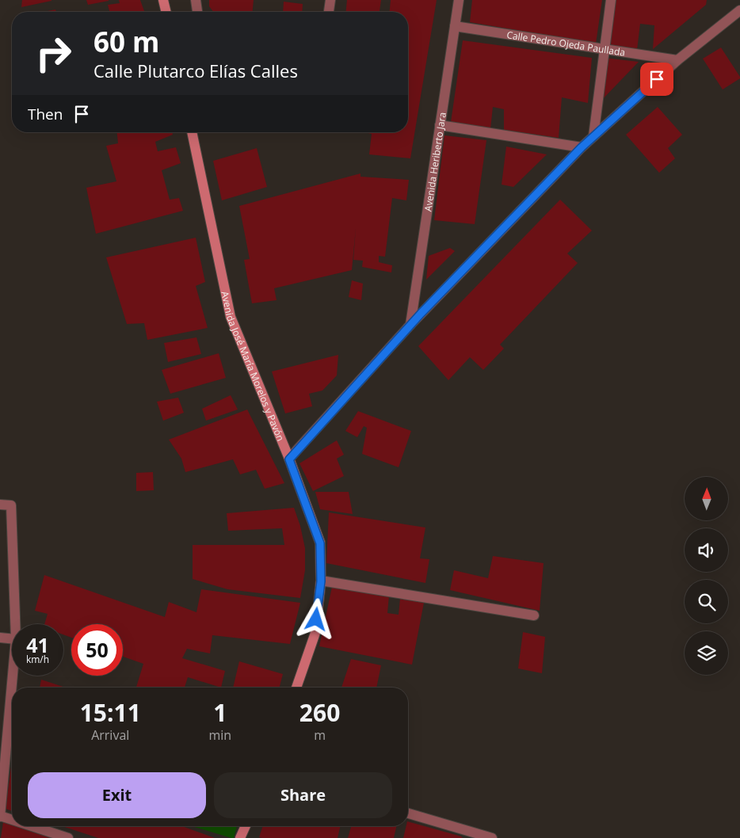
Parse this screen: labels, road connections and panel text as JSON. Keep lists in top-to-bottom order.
{
  "streets": {
    "main road": ["Avenida José María Morelos y Pavón"],
    "street": ["Calle Pedro Ojeda Paullada", "Avenida Heriberto Jara"]
  },
  "crossings": [
    ["Calle Pedro Ojeda Paullada", "Avenida Heriberto Jara"]
  ],
  "north": "top",
  "page": {
    "turn": ["60 m", "Calle Plutarco Elías Calles"],
    "then": "Then",
    "speed": "41 km/h",
    "limit": "50",
    "eta": [
      "15:11",
      "Arrival",
      "1",
      "min",
      "260",
      "m"
    ],
    "buttons": ["Exit", "Share"]
  }
}
